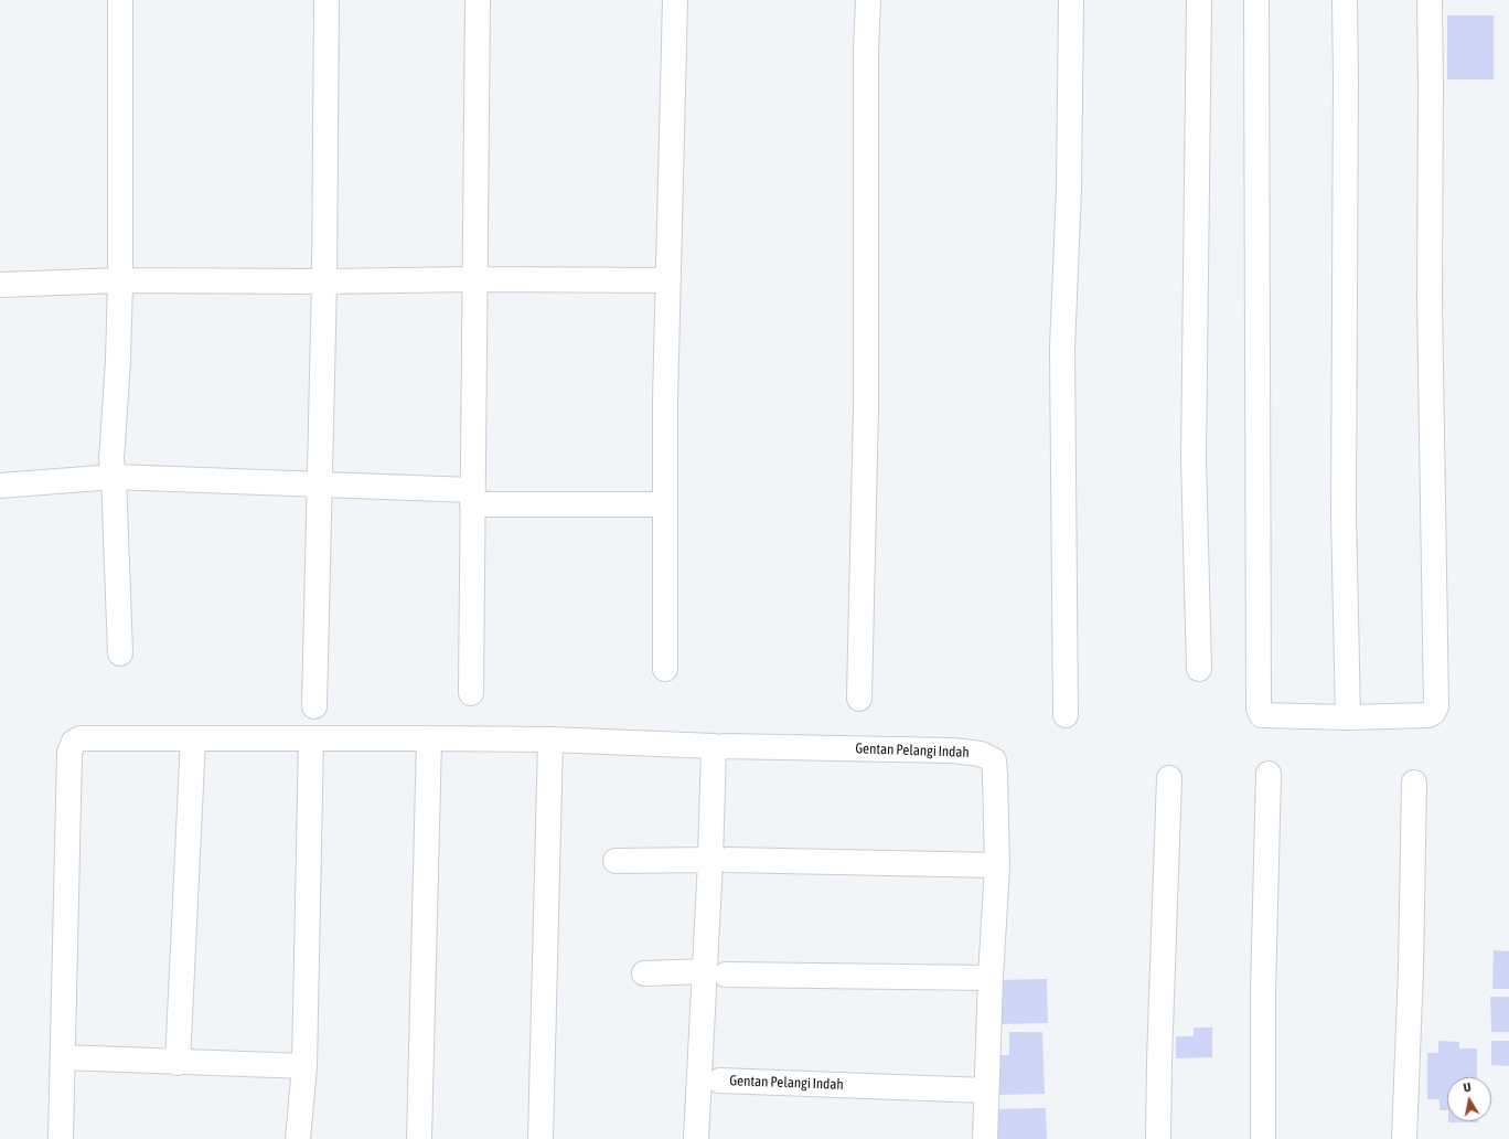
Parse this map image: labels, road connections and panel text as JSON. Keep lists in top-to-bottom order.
{
  "streets": {
    "street": ["Gentan Pelangi Indah"]
  },
  "north": "top"
}
